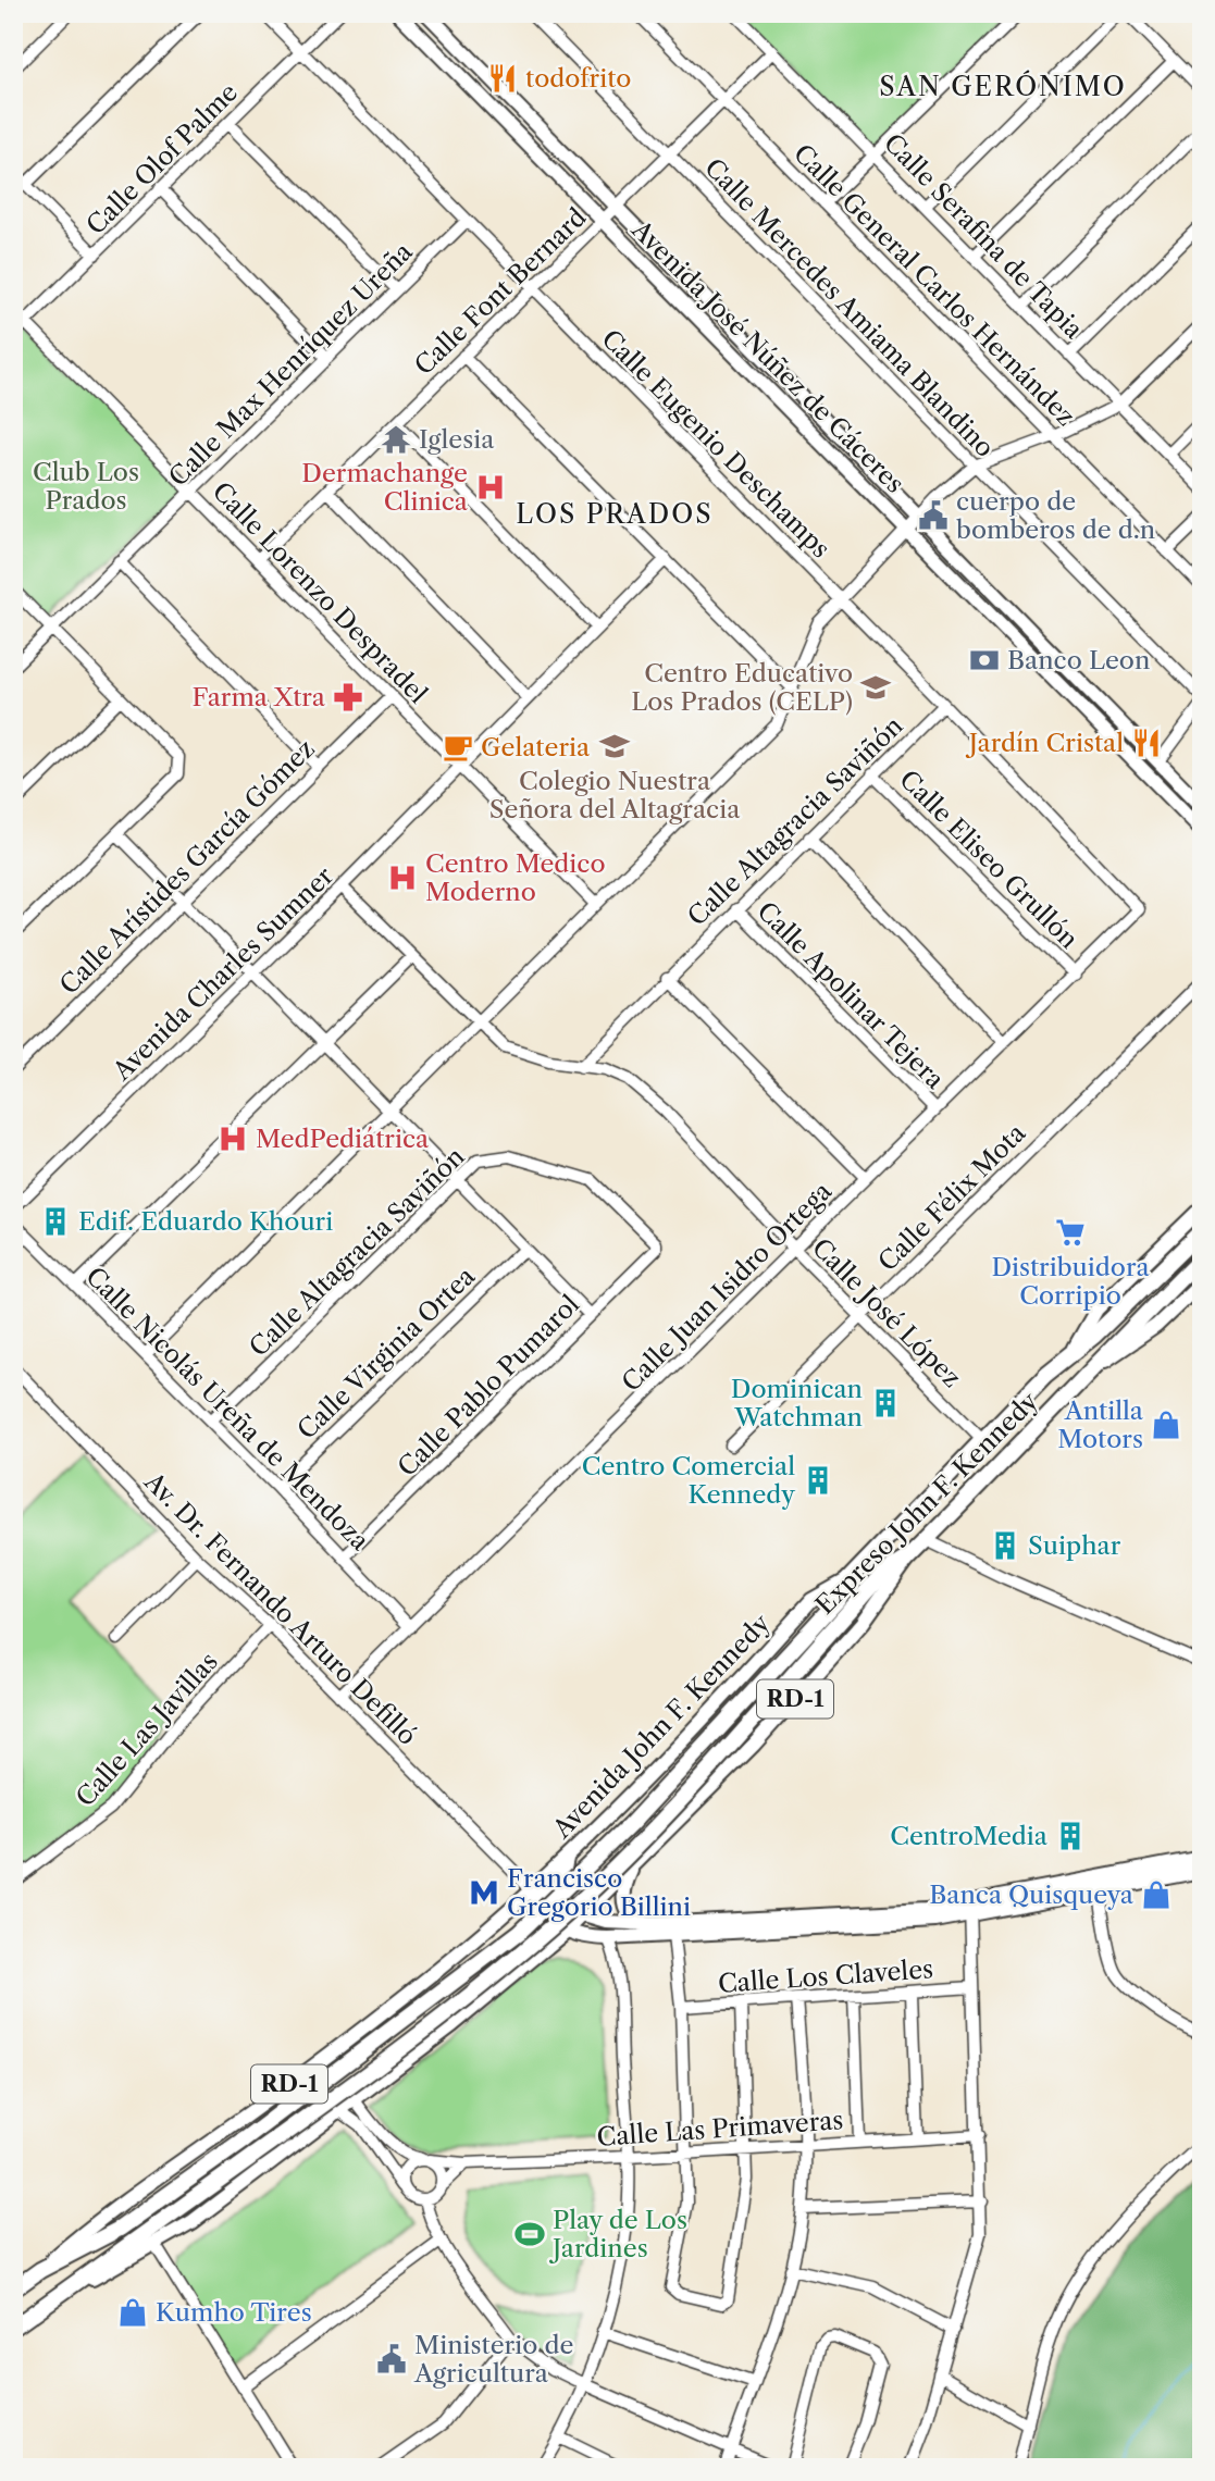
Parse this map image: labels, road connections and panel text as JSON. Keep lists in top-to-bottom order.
{
  "streets": {
    "highway": ["Expreso John F. Kennedy", "RD-1"],
    "main road": ["Avenida José Núñez de Cáceres", "Avenida John F. Kennedy"],
    "street": [
      "Calle Olof Palme",
      "Calle Serafina de Tapia",
      "Calle General Carlos Hernández",
      "Calle Font Bernard",
      "Calle Mercedes Amiama Blandino",
      "Calle Max Henríquez Ureña",
      "Calle Eugenio Deschamps",
      "Calle Lorenzo Despradel",
      "Calle Altagracia Saviñón",
      "Calle Eliseo Grullón",
      "Calle Arístides García Gómez",
      "Avenida Charles Sumner",
      "Calle Apolinar Tejera",
      "Calle Félix Mota",
      "Calle Juan Isidro Ortega",
      "Calle José López",
      "Calle Virginia Ortea",
      "Calle Pablo Pumarol",
      "Calle Nicolás Ureña de Mendoza",
      "Av. Dr. Fernando Arturo Defilló",
      "Calle Las Javillas",
      "Calle Los Claveles",
      "Calle Las Primaveras"
    ]
  },
  "crossings": [
    ["Calle Olof Palme", "Calle Eugenio Deschamps"],
    ["Calle Olof Palme", "Calle Lorenzo Despradel"],
    ["Calle Serafina de Tapia", "Calle Font Bernard"],
    ["Calle General Carlos Hernández", "Calle Font Bernard"],
    ["Calle Font Bernard", "Calle Mercedes Amiama Blandino"],
    ["Calle Font Bernard", "Avenida José Núñez de Cáceres"],
    ["Calle Font Bernard", "Calle Eugenio Deschamps"],
    ["Calle Font Bernard", "Calle Lorenzo Despradel"],
    ["Calle Max Henríquez Ureña", "Calle Eugenio Deschamps"],
    ["Calle Max Henríquez Ureña", "Calle Lorenzo Despradel"],
    ["Calle Eugenio Deschamps", "Calle Altagracia Saviñón"],
    ["Calle Eugenio Deschamps", "Calle Juan Isidro Ortega"],
    ["Calle Lorenzo Despradel", "Calle Arístides García Gómez"],
    ["Calle Lorenzo Despradel", "Avenida Charles Sumner"],
    ["Calle Altagracia Saviñón", "Calle Eliseo Grullón"],
    ["Calle Altagracia Saviñón", "Calle Apolinar Tejera"],
    ["Calle Altagracia Saviñón", "Calle José López"],
    ["Calle Altagracia Saviñón", "Calle Pablo Pumarol"],
    ["Calle Altagracia Saviñón", "Calle Nicolás Ureña de Mendoza"],
    ["Calle Eliseo Grullón", "Calle Juan Isidro Ortega"],
    ["Avenida Charles Sumner", "Calle José López"],
    ["Calle Apolinar Tejera", "Calle Juan Isidro Ortega"],
    ["Calle Félix Mota", "Calle José López"],
    ["Calle Juan Isidro Ortega", "Calle José López"],
    ["Calle Juan Isidro Ortega", "Calle Nicolás Ureña de Mendoza"],
    ["Calle Juan Isidro Ortega", "Av. Dr. Fernando Arturo Defilló"],
    ["Calle José López", "Expreso John F. Kennedy"],
    ["Calle Virginia Ortea", "Calle Nicolás Ureña de Mendoza"],
    ["Calle Pablo Pumarol", "Calle Nicolás Ureña de Mendoza"],
    ["Expreso John F. Kennedy", "RD-1"],
    ["Expreso John F. Kennedy", "Avenida John F. Kennedy"],
    ["Av. Dr. Fernando Arturo Defilló", "Avenida John F. Kennedy"],
    ["Av. Dr. Fernando Arturo Defilló", "Calle Las Javillas"],
    ["RD-1", "Calle Las Primaveras"]
  ],
  "districts": ["SAN GERÓNIMO", "LOS PRADOS"],
  "parks": ["Club Los Prados"],
  "places": {
    "restaurant": ["todofrito", "Jardín Cristal"],
    "temple": ["Iglesia"],
    "hospital": ["Dermachange Clinica", "Centro Medico Moderno", "MedPediátrica"],
    "public building": ["cuerpo de bomberos de d.n", "Ministerio de Agricultura"],
    "bank": ["Banco Leon"],
    "school or university": ["Centro Educativo Los Prados (CELP)", "Colegio Nuestra Señora del Altagracia"],
    "pharmacy": ["Farma Xtra"],
    "cafe": ["Gelateria"],
    "building": [
      "Edif. Eduardo Khouri",
      "Dominican Watchman",
      "Centro Comercial Kennedy",
      "Suiphar",
      "CentroMedia"
    ],
    "supermarket": ["Distribuidora Corripio"],
    "shop": ["Antilla Motors", "Banca Quisqueya", "Kumho Tires"],
    "metro station": ["Francisco Gregorio Billini"],
    "sports": ["Play de Los Jardines"]
  }
}
